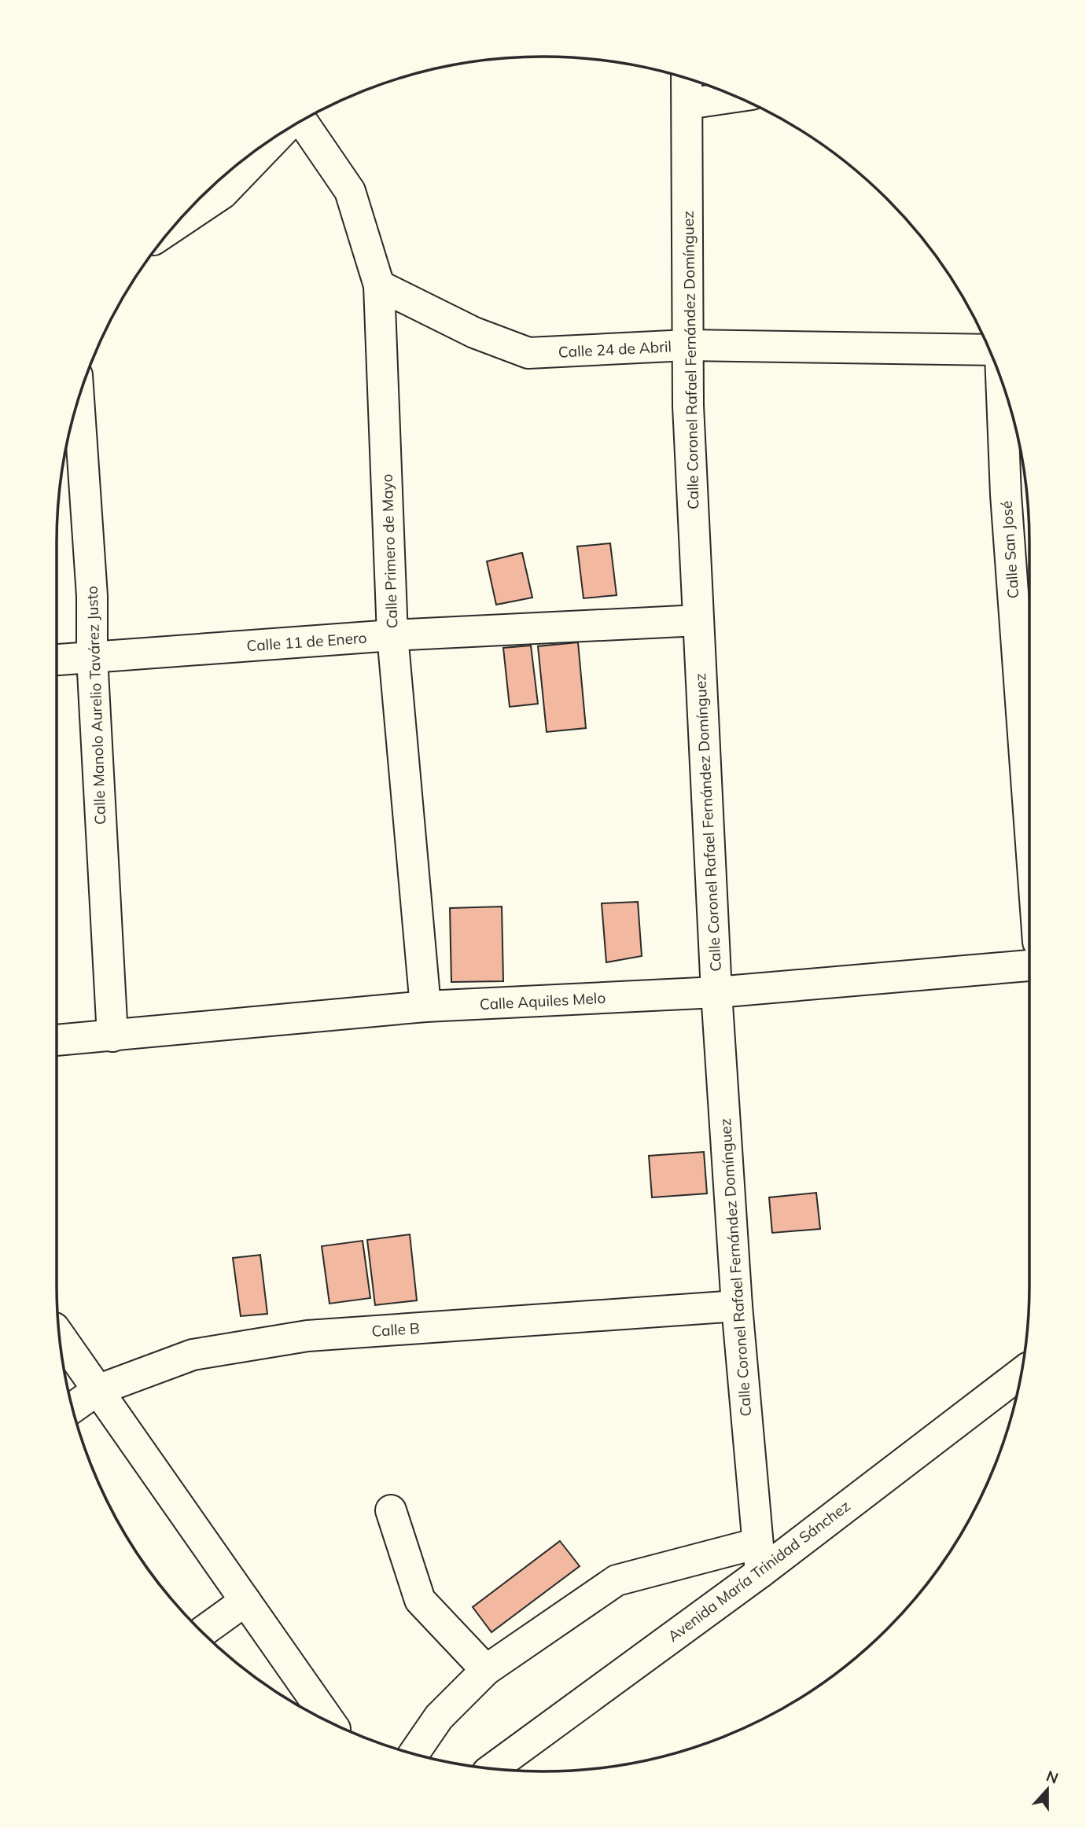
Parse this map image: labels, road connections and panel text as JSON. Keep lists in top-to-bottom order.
{
  "streets": {
    "street": [
      "Calle 24 de Abril",
      "Calle Coronel Rafael Fernández Domínguez",
      "Calle San José",
      "Calle Primero de Mayo",
      "Calle 11 de Enero",
      "Calle Manolo Aurelio Tavárez Justo",
      "Calle Aquiles Melo",
      "Calle B",
      "Avenida María Trinidad Sánchez"
    ]
  },
  "crossings": [
    ["Calle 24 de Abril", "Calle Coronel Rafael Fernández Domínguez"],
    ["Calle 24 de Abril", "Calle Primero de Mayo"],
    ["Calle Coronel Rafael Fernández Domínguez", "Calle 11 de Enero"],
    ["Calle Coronel Rafael Fernández Domínguez", "Calle Aquiles Melo"],
    ["Calle Coronel Rafael Fernández Domínguez", "Calle B"],
    ["Calle Coronel Rafael Fernández Domínguez", "Avenida María Trinidad Sánchez"],
    ["Calle Primero de Mayo", "Calle 11 de Enero"],
    ["Calle Primero de Mayo", "Calle Aquiles Melo"],
    ["Calle 11 de Enero", "Calle Manolo Aurelio Tavárez Justo"],
    ["Calle Manolo Aurelio Tavárez Justo", "Calle Aquiles Melo"]
  ],
  "north": "top"
}
